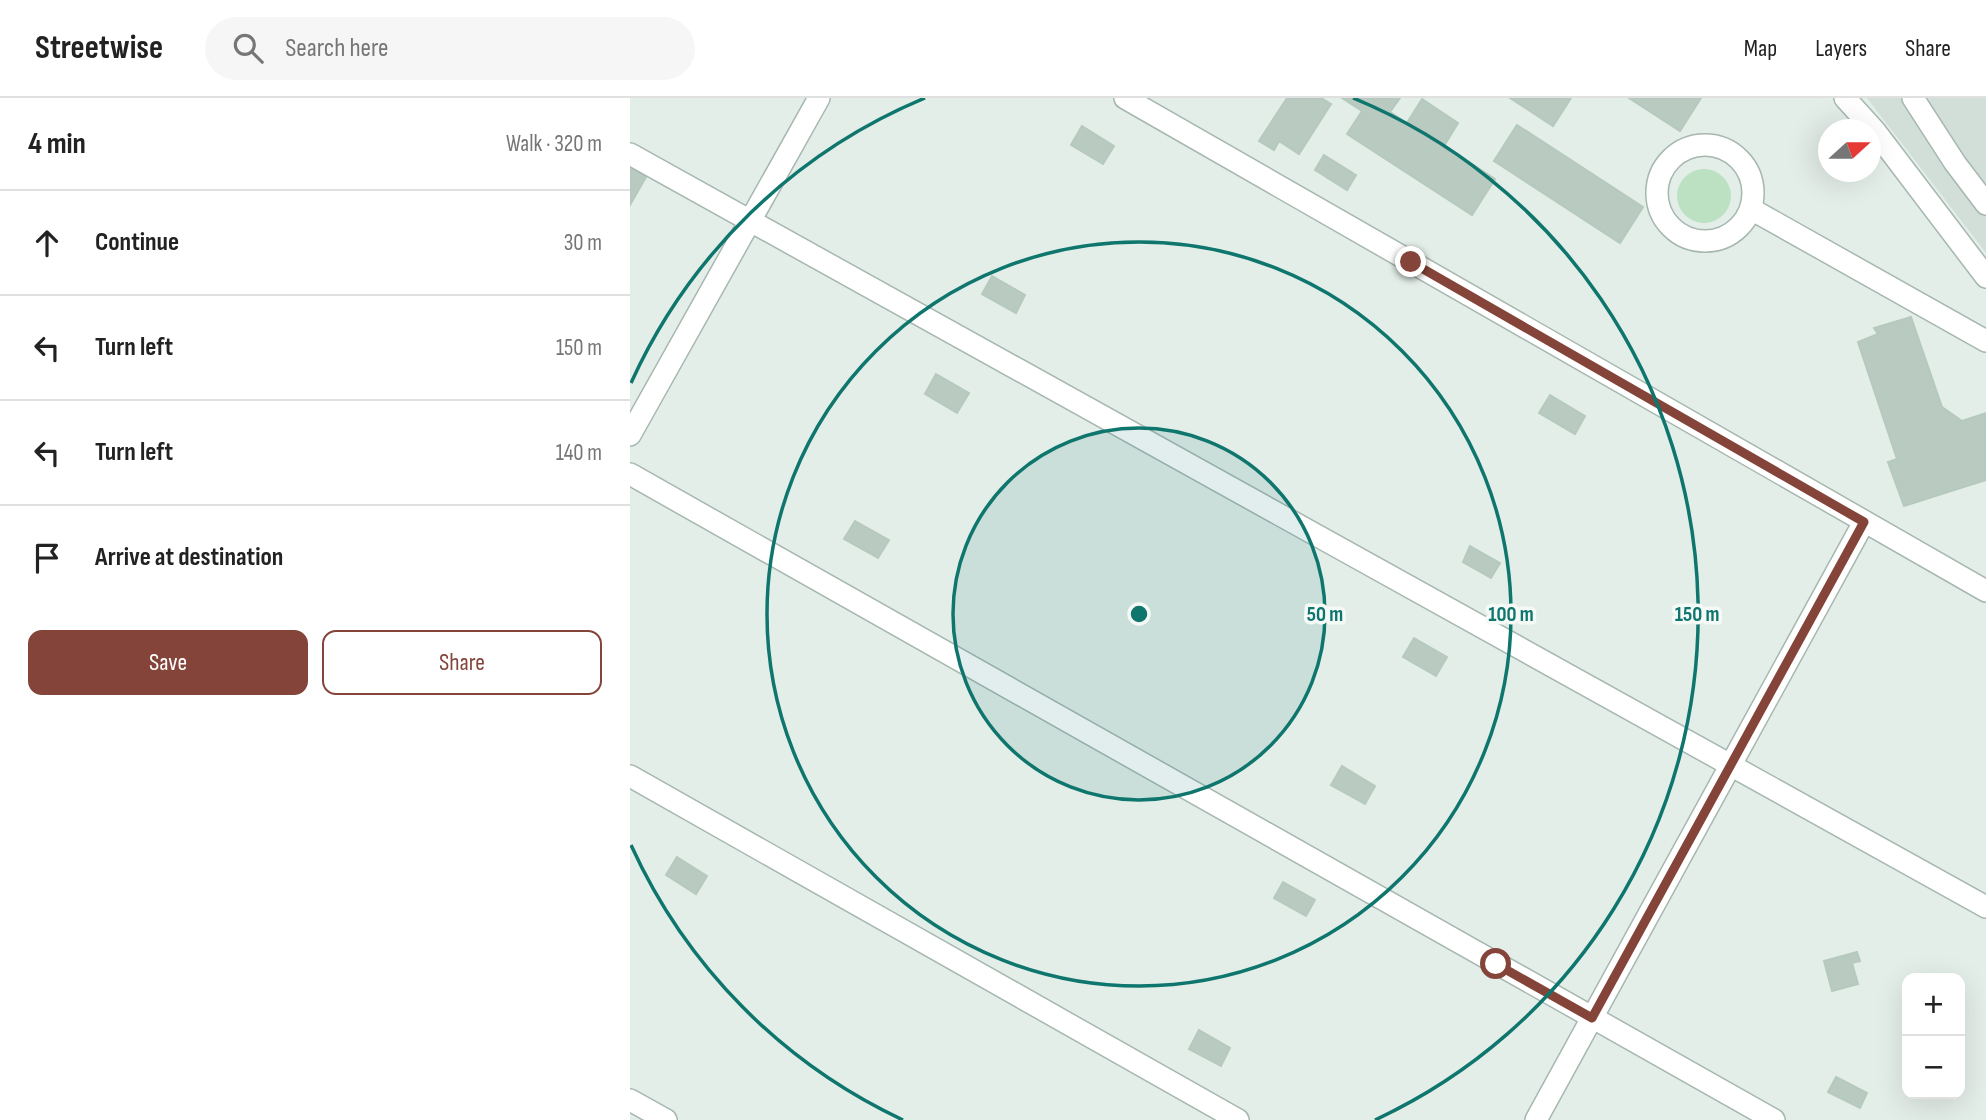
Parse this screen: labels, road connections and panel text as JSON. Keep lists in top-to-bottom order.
{
  "north": "right",
  "page": {
    "header": "Streetwise",
    "search": "Search here",
    "nav": ["Map", "Layers", "Share"],
    "heading": ["4 min", "Walk · 320 m"],
    "list": [
      ["Continue", "30 m"],
      ["Turn left", "150 m"],
      ["Turn left", "140 m"],
      "Arrive at destination"
    ],
    "buttons": ["Save", "Share"],
    "map_buttons": ["+", "−"]
  },
  "rings": ["50 m", "100 m", "150 m"]
}
